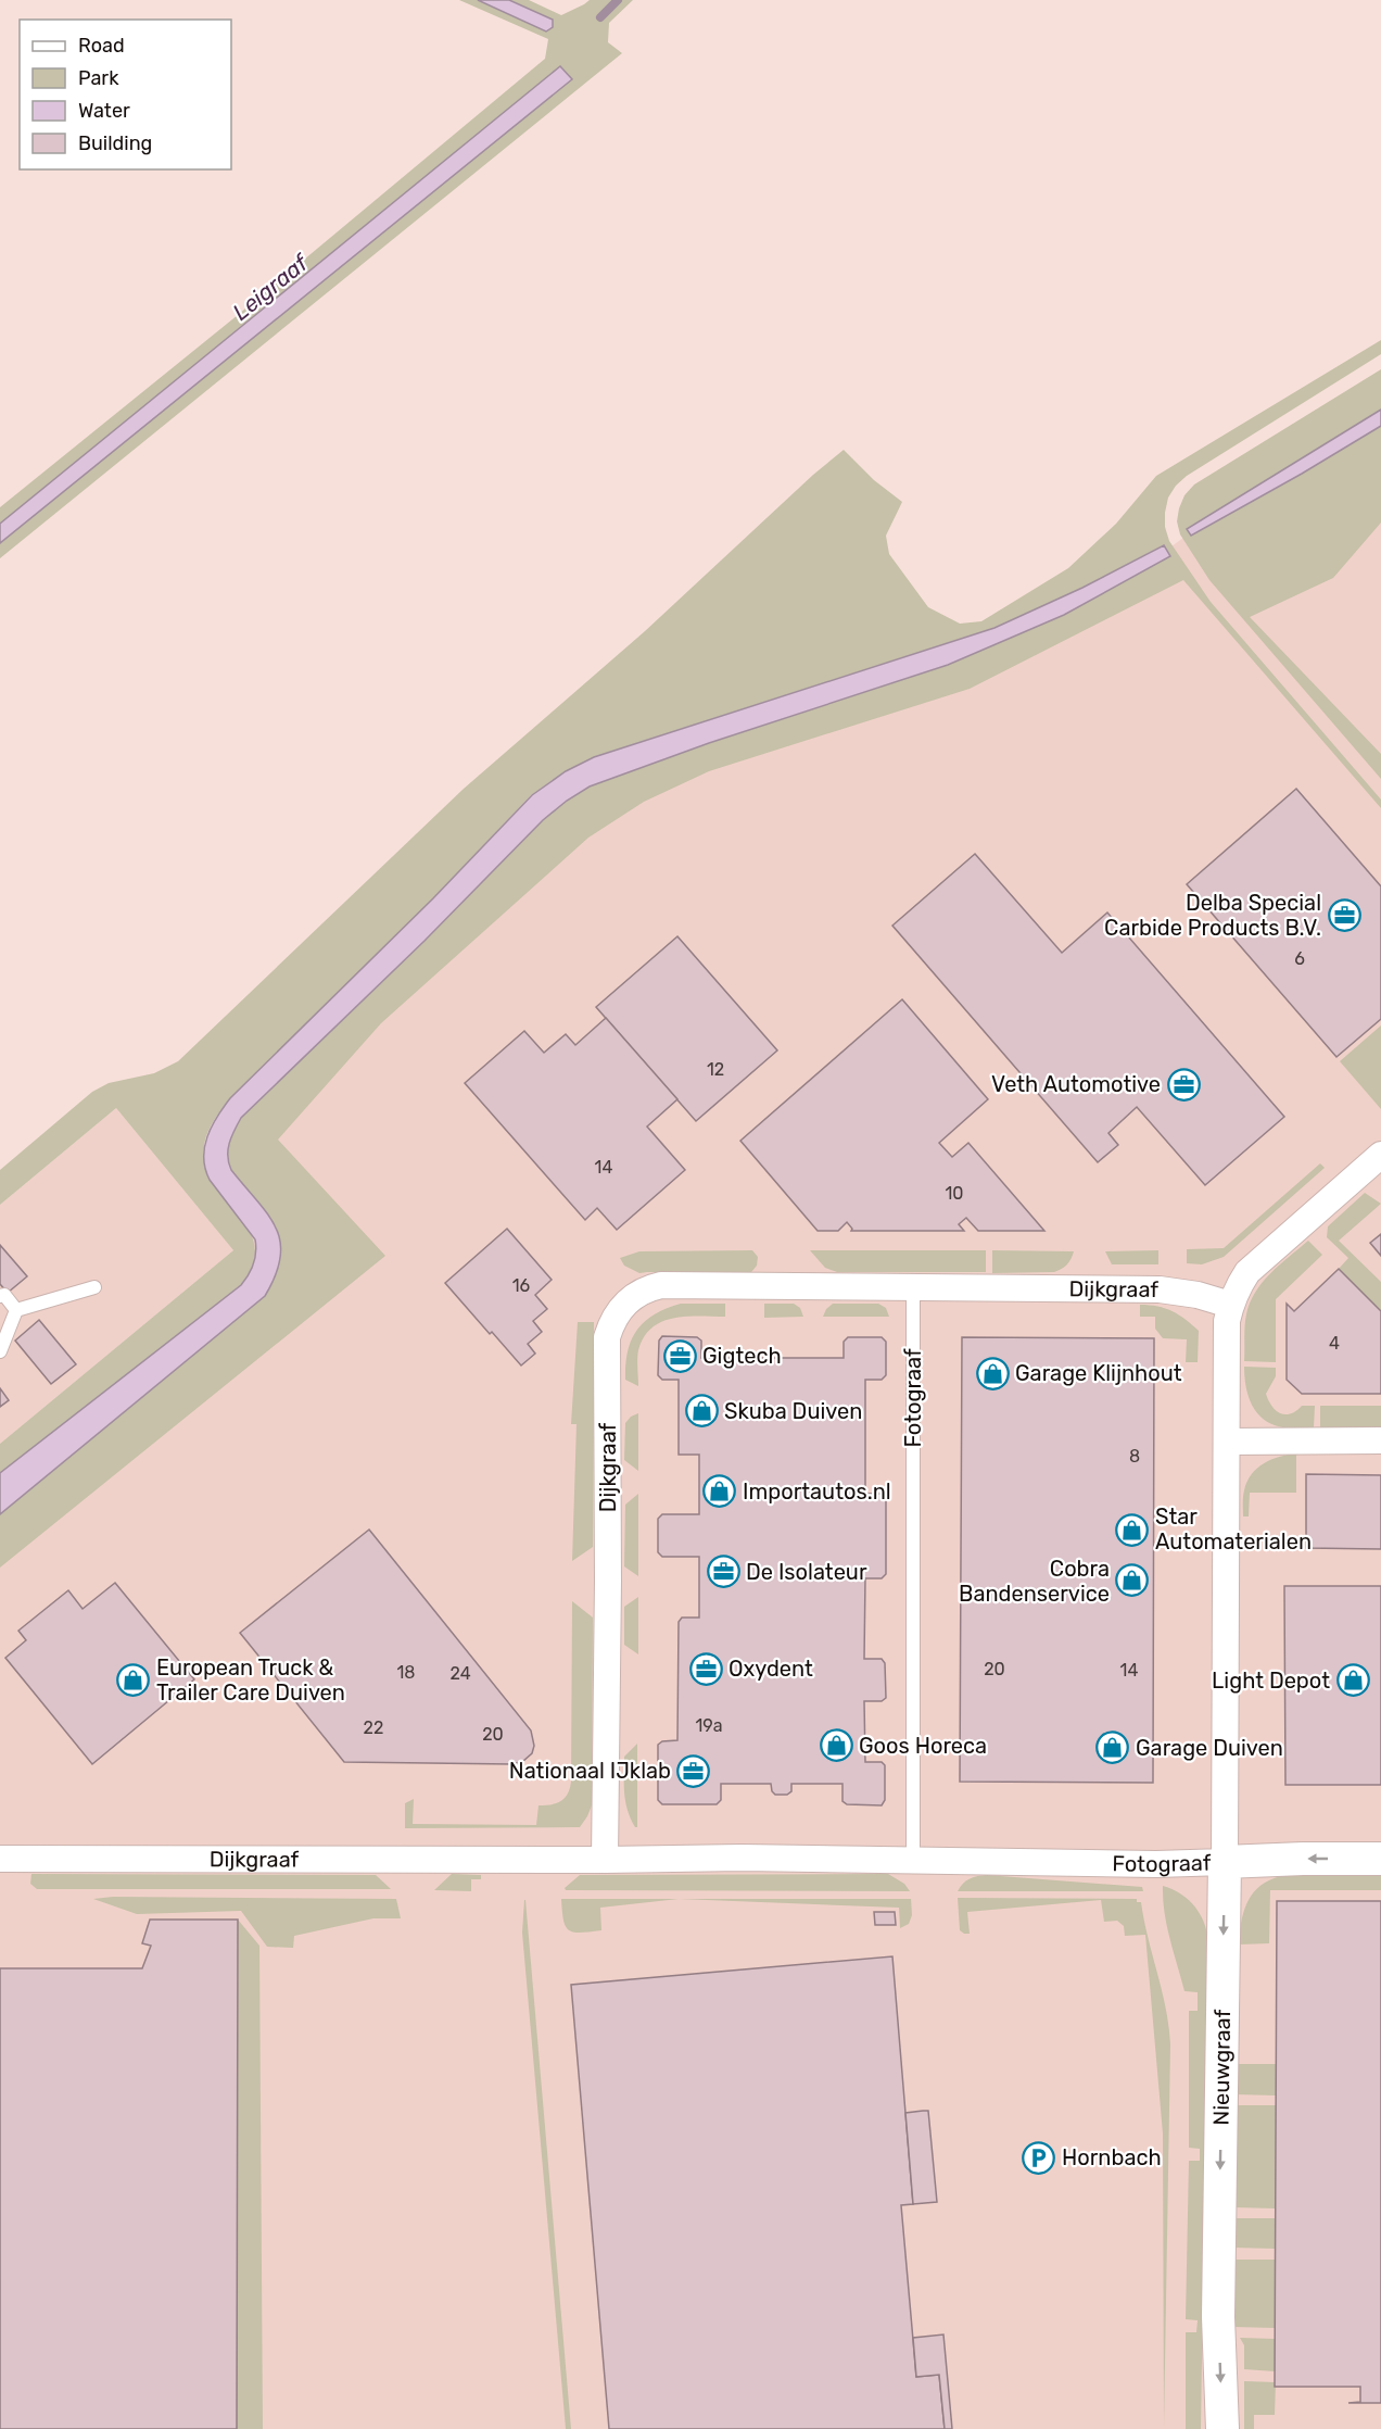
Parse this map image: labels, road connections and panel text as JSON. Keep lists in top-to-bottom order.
{
  "streets": {
    "street": ["Dijkgraaf", "Fotograaf", "Nieuwgraaf"]
  },
  "crossings": [
    ["Dijkgraaf", "Fotograaf"],
    ["Fotograaf", "Nieuwgraaf"]
  ],
  "one_way": ["Nieuwgraaf"],
  "water": ["Leigraaf"],
  "places": {
    "office": [
      "Delba Special Carbide Products B.V.",
      "Veth Automotive",
      "Gigtech",
      "De Isolateur",
      "Oxydent",
      "Nationaal IJklab"
    ],
    "shop": [
      "Garage Klijnhout",
      "Skuba Duiven",
      "Importautos.nl",
      "Star Automaterialen",
      "Cobra Bandenservice",
      "European Truck & Trailer Care Duiven",
      "Light Depot",
      "Goos Horeca",
      "Garage Duiven"
    ],
    "parking": ["Hornbach"]
  },
  "house_numbers": [
    "6",
    "12",
    "14",
    "10",
    "16",
    "4",
    "8",
    "20",
    "14",
    "18",
    "24",
    "19a",
    "22",
    "20"
  ],
  "legend": [
    "Road",
    "Park",
    "Water",
    "Building"
  ]
}
